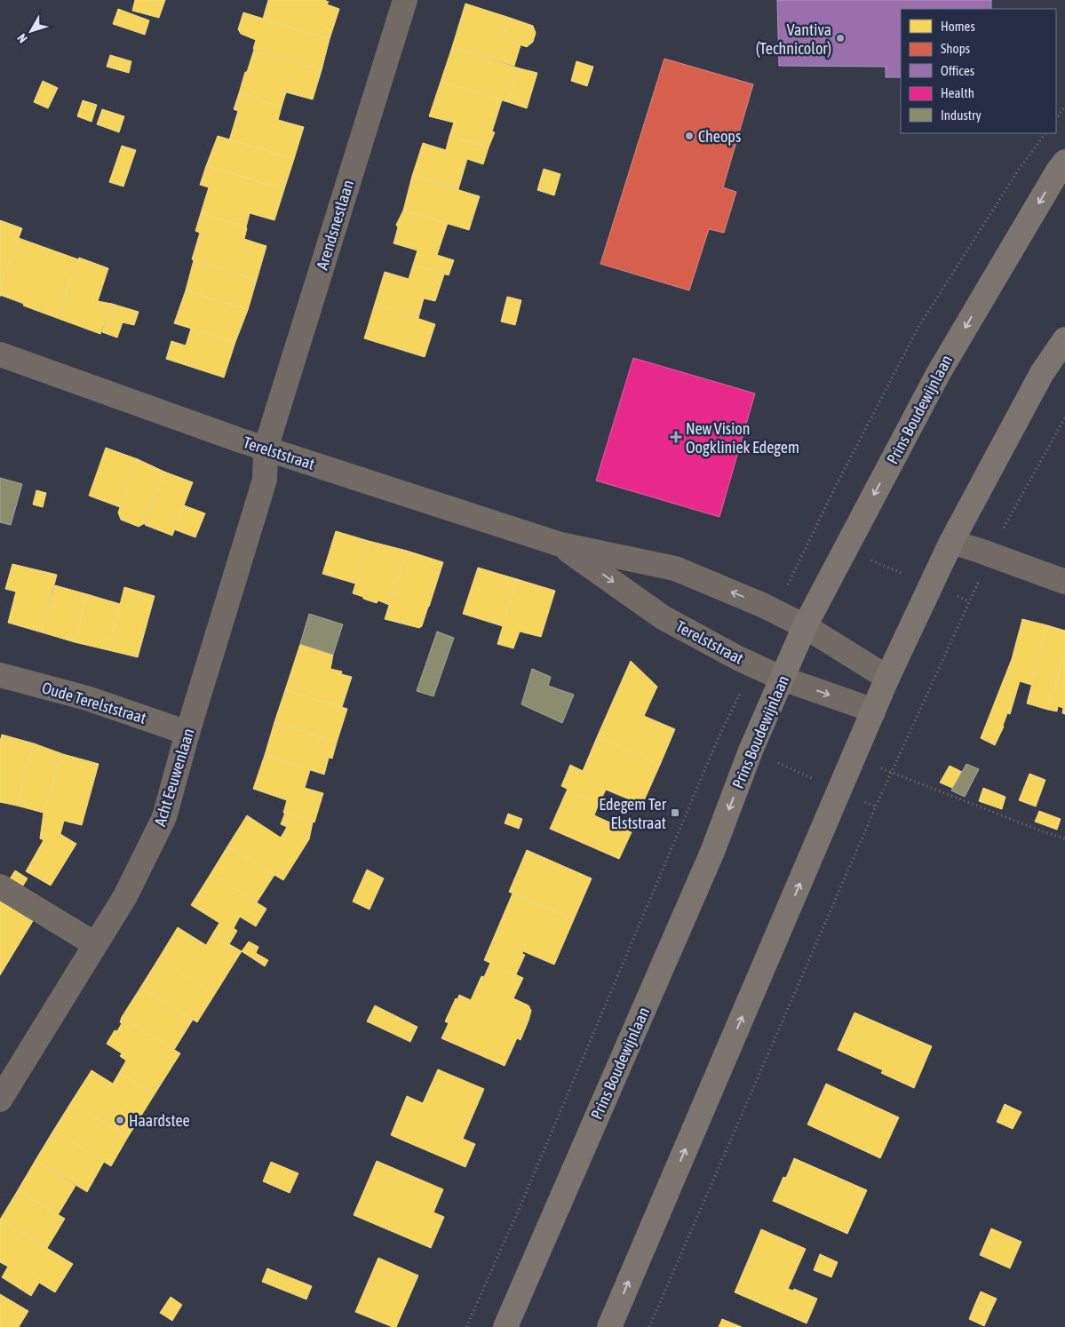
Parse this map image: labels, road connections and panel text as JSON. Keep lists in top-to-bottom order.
{
  "streets": {
    "main road": ["Prins Boudewijnlaan"],
    "street": [
      "Arendsnestlaan",
      "Terelststraat",
      "Oude Terelststraat",
      "Acht Eeuwenlaan"
    ]
  },
  "crossings": [
    ["Arendsnestlaan", "Terelststraat"],
    ["Arendsnestlaan", "Acht Eeuwenlaan"],
    ["Prins Boudewijnlaan", "Terelststraat"],
    ["Terelststraat", "Acht Eeuwenlaan"],
    ["Oude Terelststraat", "Acht Eeuwenlaan"]
  ],
  "places": {
    "other": ["Vantiva (Technicolor)", "Cheops", "Haardstee"],
    "health": ["New Vision Oogkliniek Edegem"],
    "transit": ["Edegem Ter Elststraat"]
  },
  "legend": [
    "Homes",
    "Shops",
    "Offices",
    "Health",
    "Industry"
  ],
  "north": "bottom left"
}
